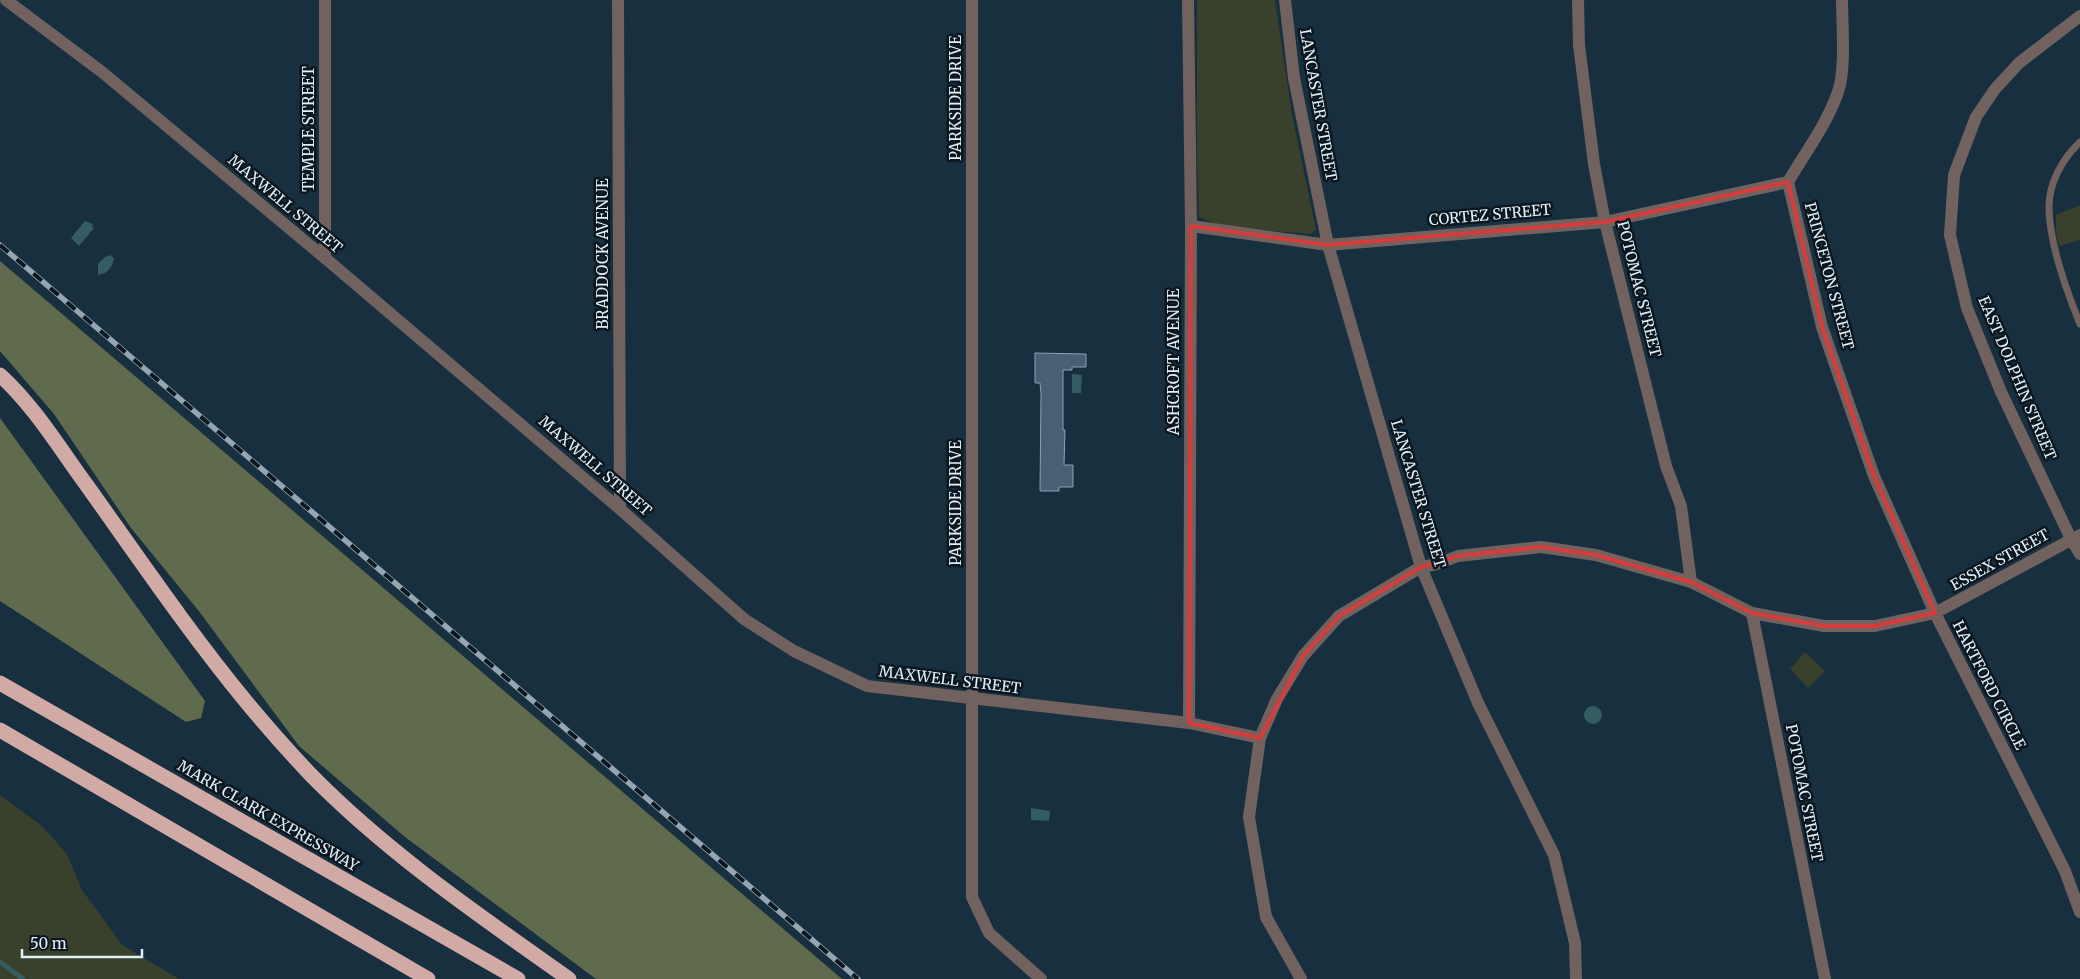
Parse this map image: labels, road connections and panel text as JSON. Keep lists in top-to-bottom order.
{
  "streets": {
    "highway": ["MARK CLARK EXPRESSWAY"],
    "street": [
      "PARKSIDE DRIVE",
      "LANCASTER STREET",
      "TEMPLE STREET",
      "MAXWELL STREET",
      "CORTEZ STREET",
      "BRADDOCK AVENUE",
      "PRINCETON STREET",
      "POTOMAC STREET",
      "ASHCROFT AVENUE",
      "EAST DOLPHIN STREET",
      "ESSEX STREET",
      "HARTFORD CIRCLE"
    ]
  },
  "crossings": [
    ["PARKSIDE DRIVE", "MAXWELL STREET"],
    ["LANCASTER STREET", "CORTEZ STREET"],
    ["LANCASTER STREET", "HARTFORD CIRCLE"],
    ["TEMPLE STREET", "MAXWELL STREET"],
    ["MAXWELL STREET", "BRADDOCK AVENUE"],
    ["MAXWELL STREET", "ASHCROFT AVENUE"],
    ["MAXWELL STREET", "HARTFORD CIRCLE"],
    ["CORTEZ STREET", "PRINCETON STREET"],
    ["CORTEZ STREET", "POTOMAC STREET"],
    ["CORTEZ STREET", "ASHCROFT AVENUE"],
    ["PRINCETON STREET", "ESSEX STREET"],
    ["PRINCETON STREET", "HARTFORD CIRCLE"],
    ["POTOMAC STREET", "HARTFORD CIRCLE"],
    ["EAST DOLPHIN STREET", "ESSEX STREET"],
    ["ESSEX STREET", "HARTFORD CIRCLE"]
  ],
  "scale_bar": "50 m"
}
